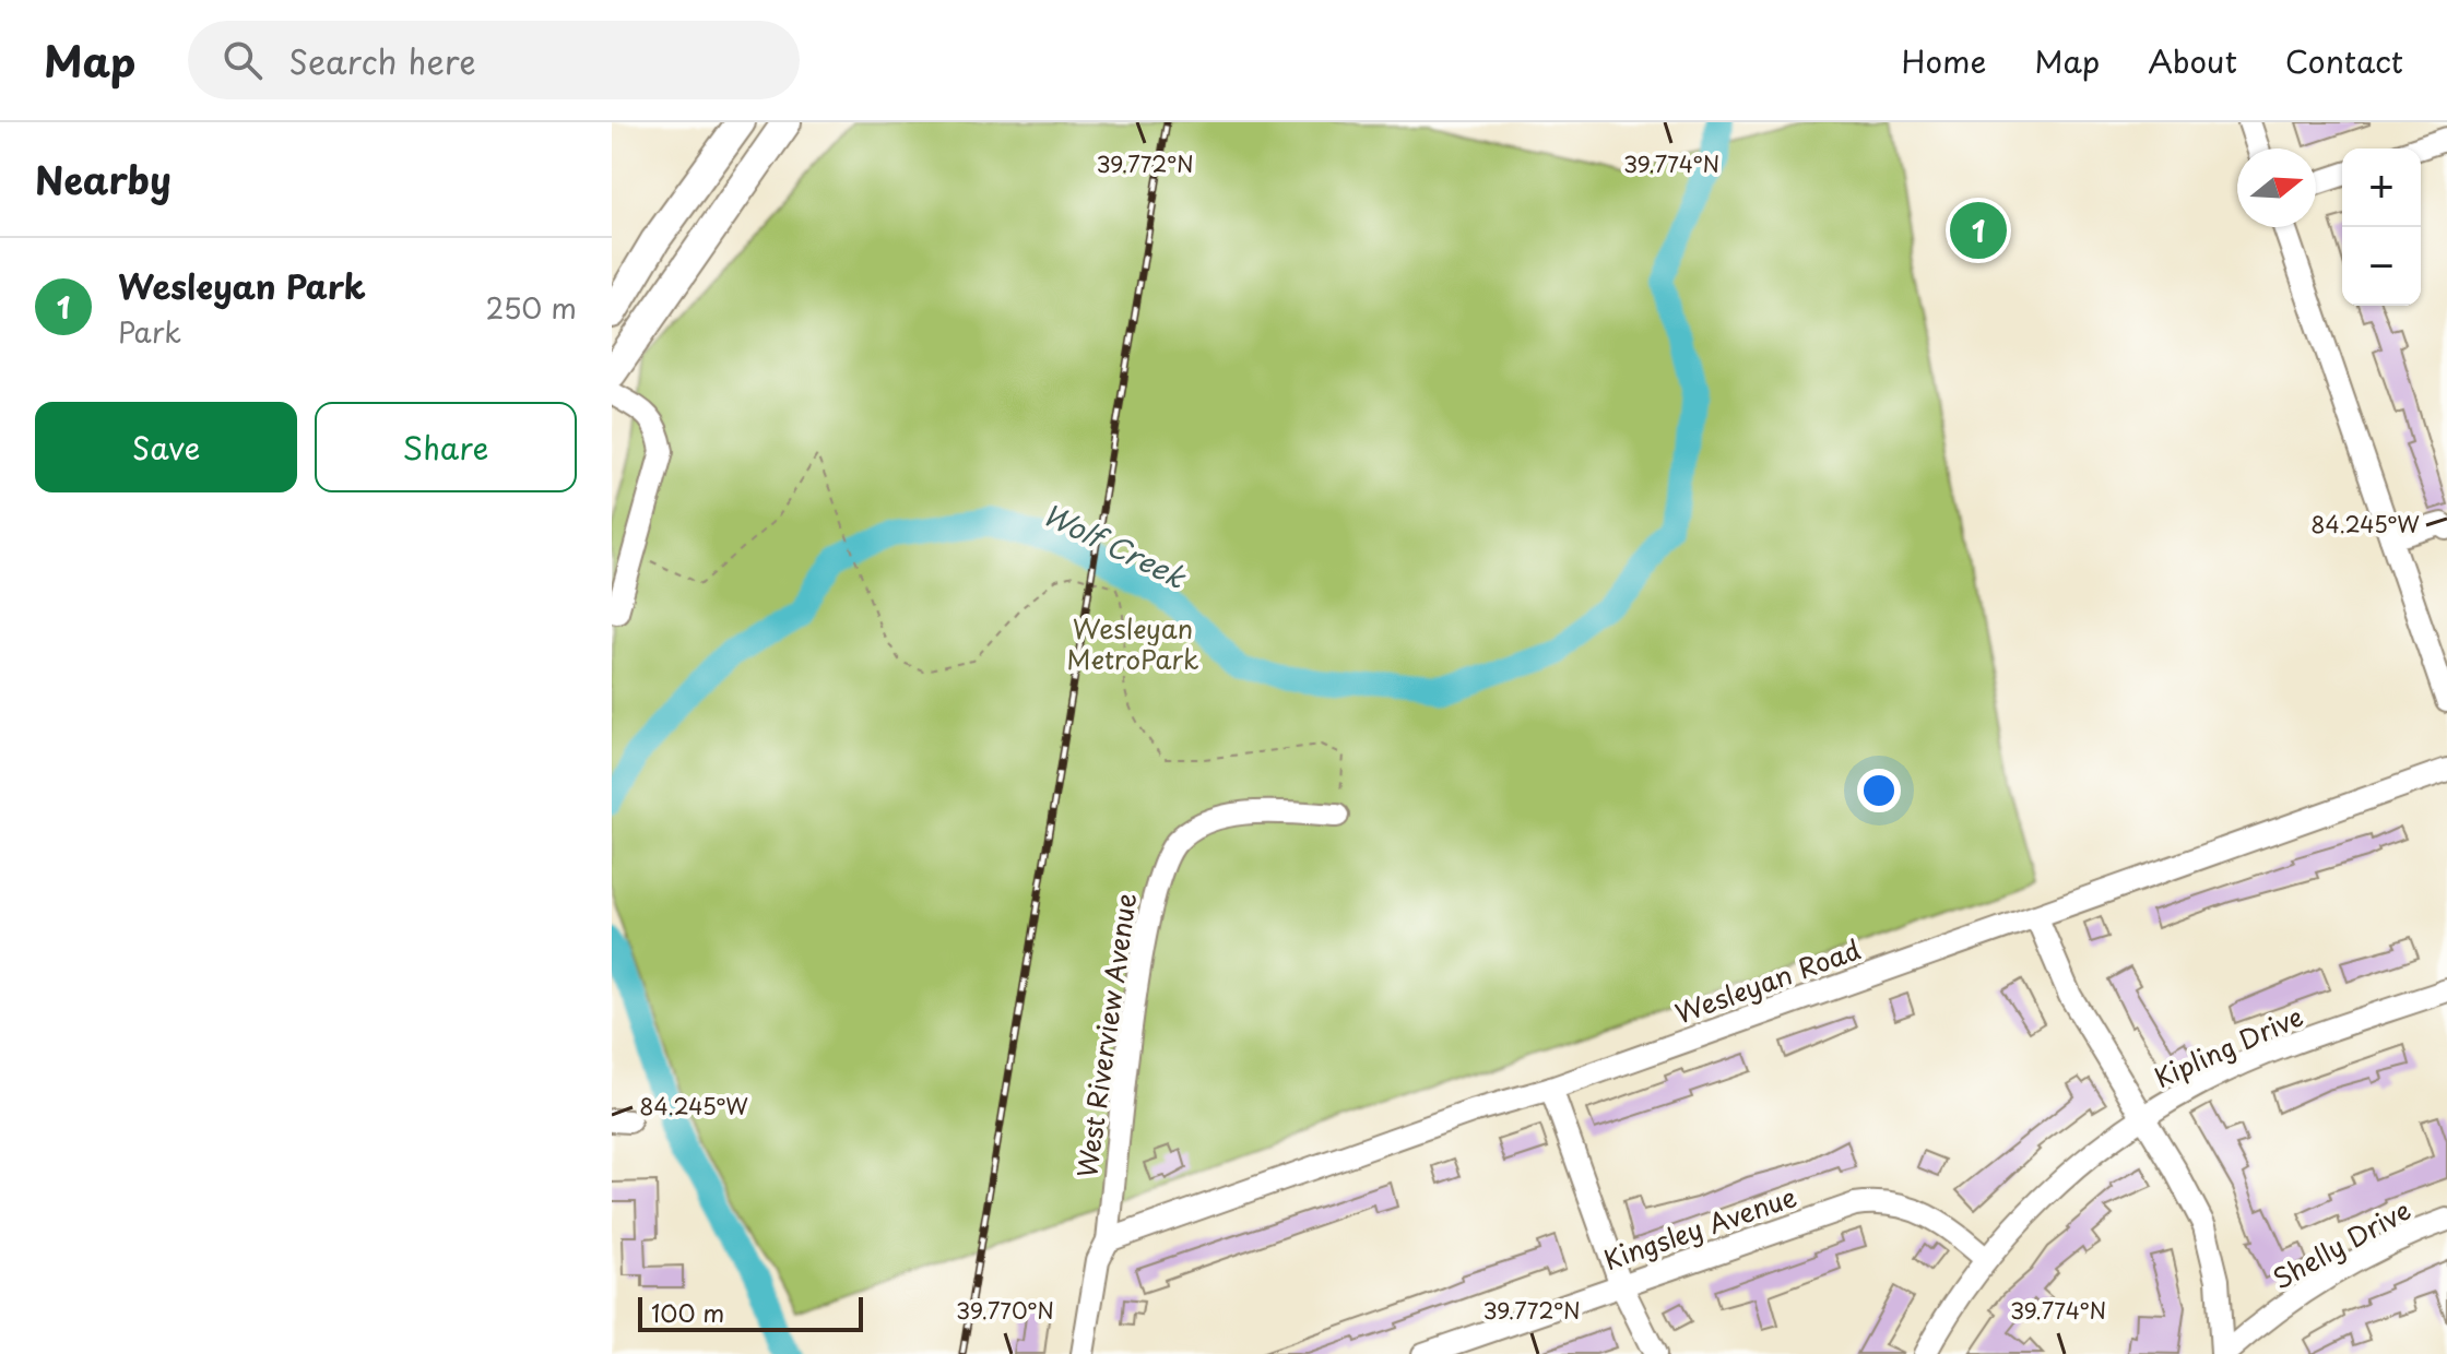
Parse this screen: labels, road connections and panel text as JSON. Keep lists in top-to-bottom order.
{
  "streets": {
    "street": [
      "Wesleyan Road",
      "West Riverview Avenue",
      "Kipling Drive",
      "Kingsley Avenue",
      "Shelly Drive"
    ]
  },
  "crossings": [
    ["Wesleyan Road", "West Riverview Avenue"],
    ["Kipling Drive", "Kingsley Avenue"]
  ],
  "water": ["Wolf Creek"],
  "parks": ["Wesleyan MetroPark"],
  "scale_bar": "100 m",
  "north": "right",
  "page": {
    "header": "Map",
    "search": "Search here",
    "nav": [
      "Home",
      "Map",
      "About",
      "Contact"
    ],
    "heading": "Nearby",
    "map_buttons": ["+", "−"],
    "pins": "1",
    "list": [
      {
        "mark": "1",
        "name": "Wesleyan Park",
        "note": "Park",
        "value": "250 m"
      }
    ],
    "buttons": ["Save", "Share"],
    "scale": "100 m"
  },
  "coordinates": [
    "39.772°N",
    "39.774°N",
    "84.245°W",
    "39.770°N"
  ]
}
